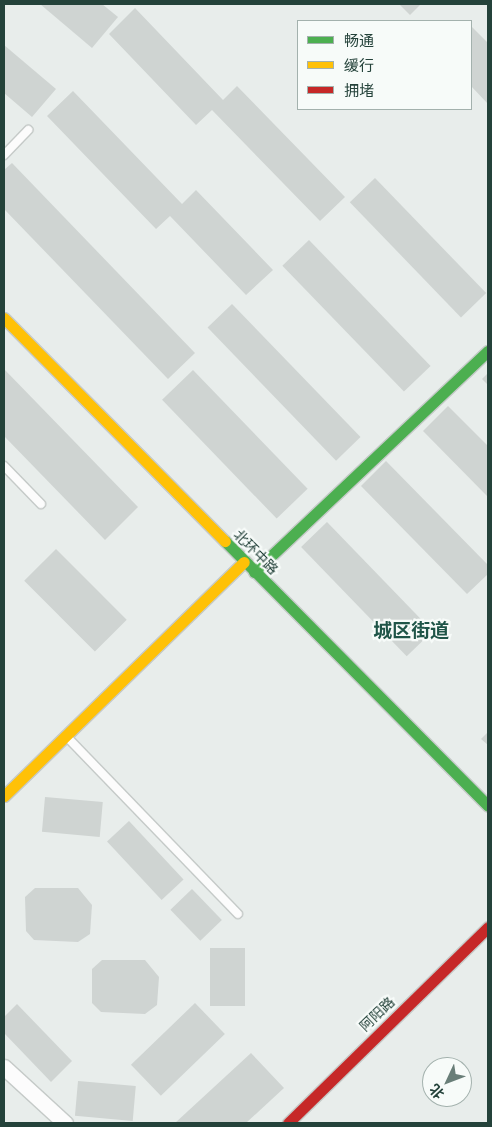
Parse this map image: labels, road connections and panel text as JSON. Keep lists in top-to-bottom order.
{
  "streets": {
    "street": ["北环中路", "阿阳路"]
  },
  "districts": ["城区街道"],
  "legend": ["畅通", "缓行", "拥堵"],
  "north": "bottom left"
}
